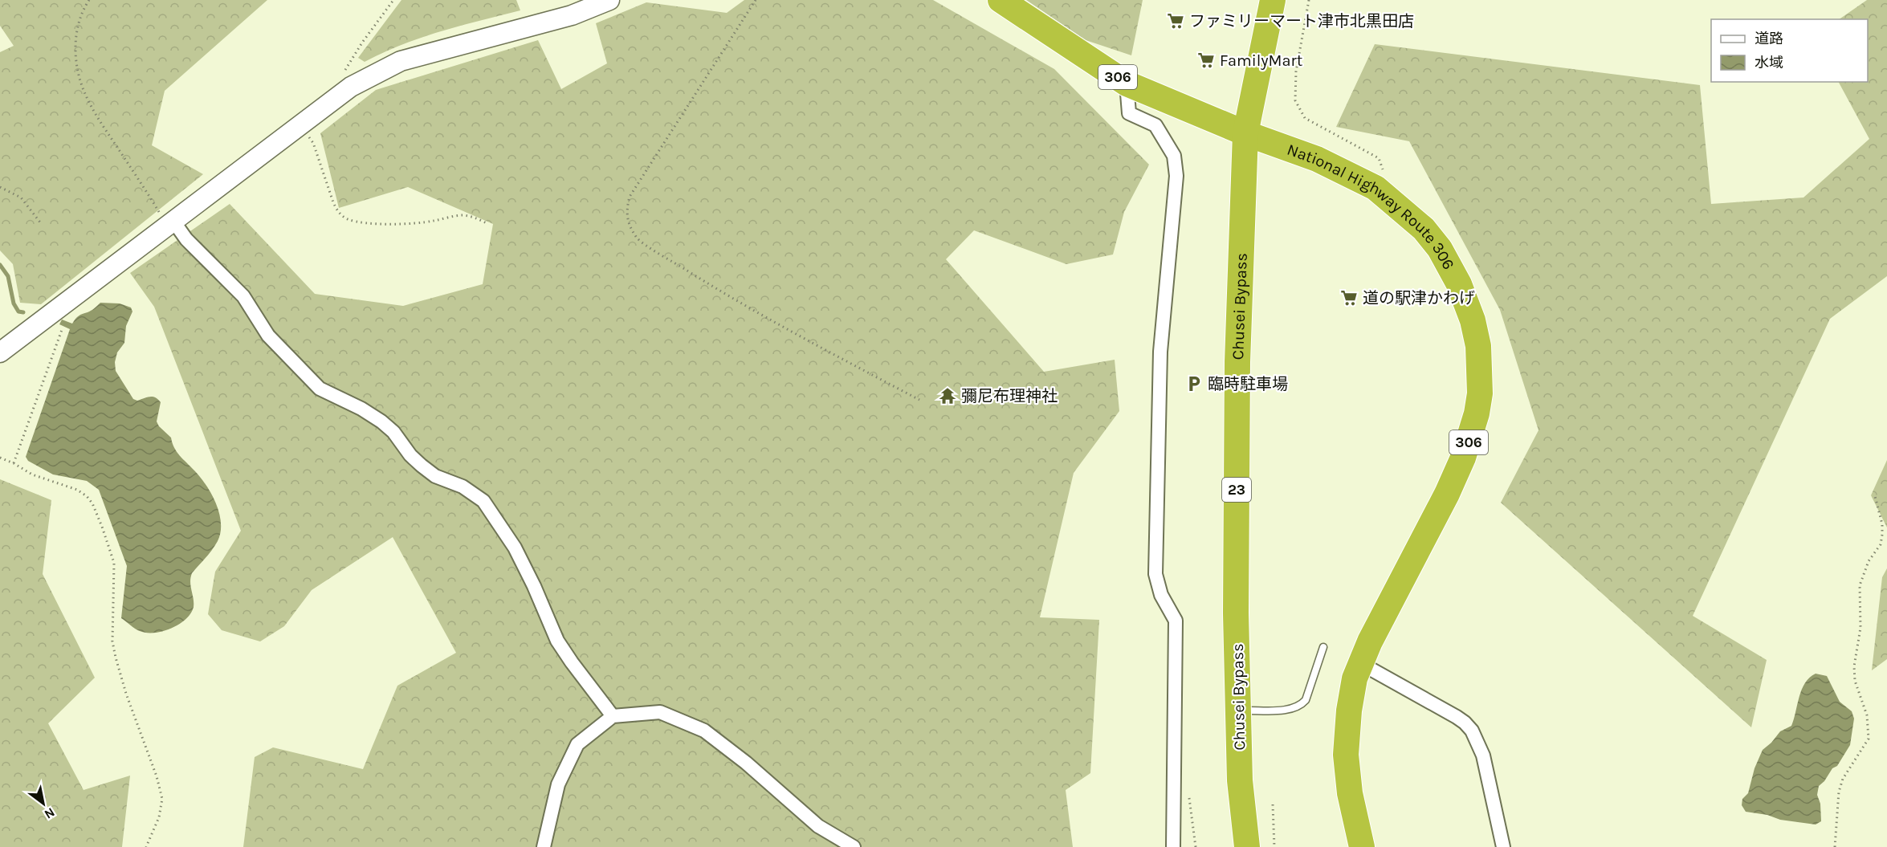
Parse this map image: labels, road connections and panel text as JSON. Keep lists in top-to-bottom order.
{
  "streets": {
    "highway": [
      "306",
      "National Highway Route 306",
      "Chusei Bypass",
      "23"
    ]
  },
  "crossings": [
    ["National Highway Route 306", "Chusei Bypass"]
  ],
  "places": {
    "supermarket": ["ファミリーマート津市北黒田店", "FamilyMart", "道の駅津かわげ"],
    "parking": ["臨時駐車場"],
    "temple": ["彌尼布理神社"]
  },
  "legend": ["道路", "水域"],
  "north": "bottom right"
}
